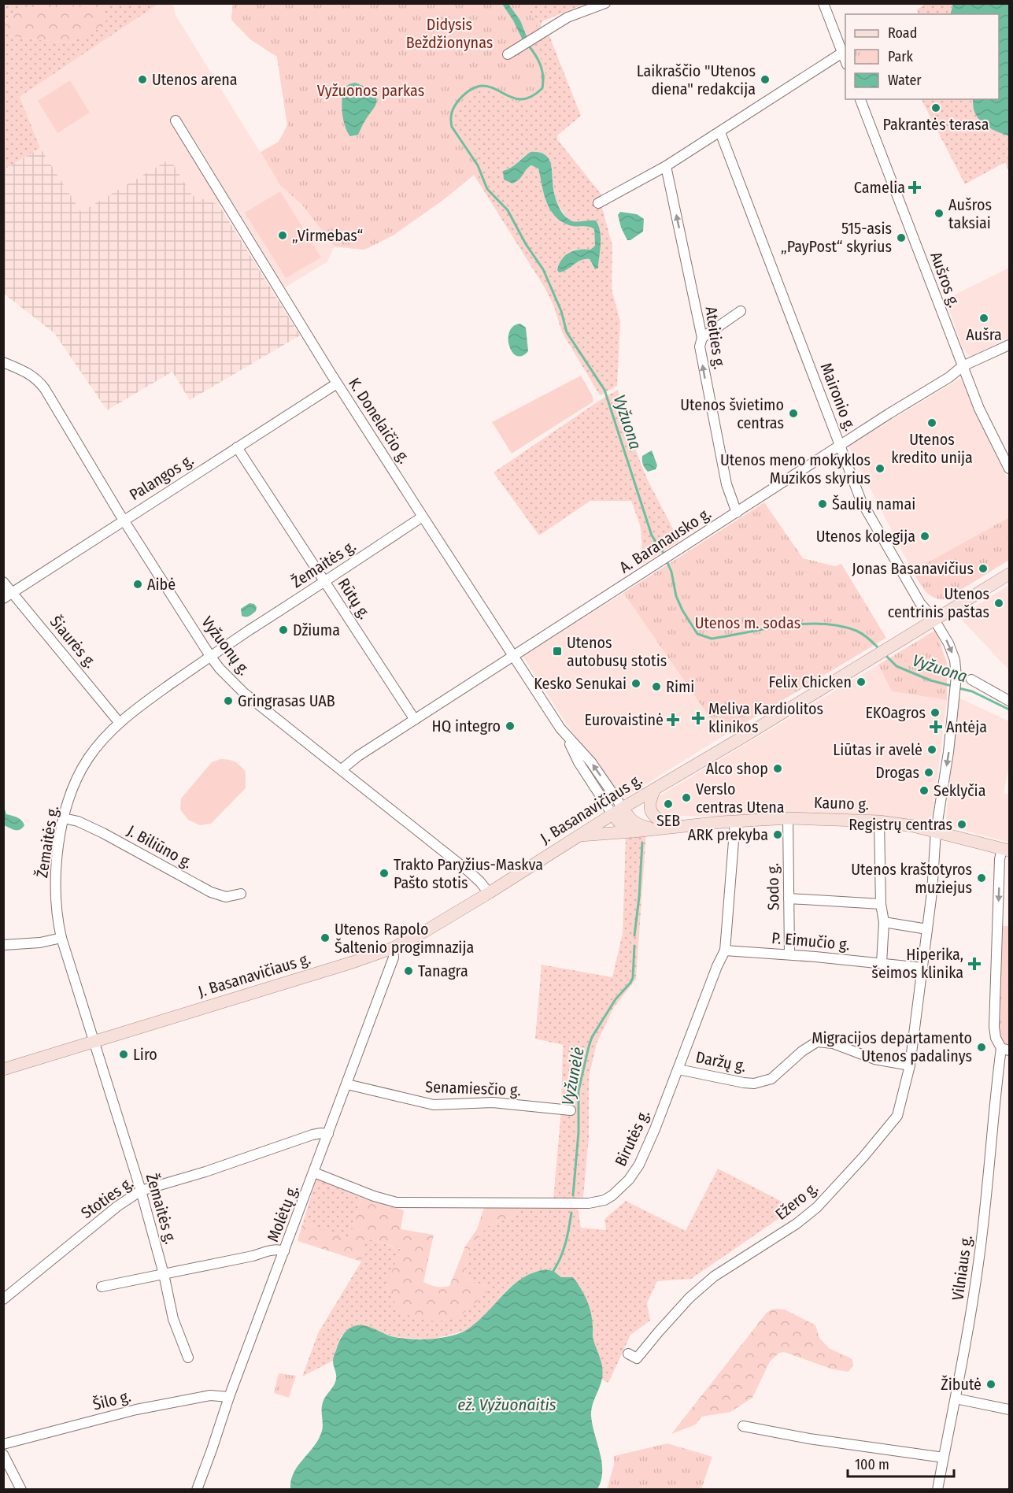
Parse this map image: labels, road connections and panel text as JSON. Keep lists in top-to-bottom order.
{
  "streets": {
    "main road": ["Kauno g.", "J. Basanavičiaus g."],
    "street": [
      "Aušros g.",
      "Ateities g.",
      "Maironio g.",
      "K. Donelaičio g.",
      "Palangos g.",
      "A. Baranausko g.",
      "Žemaitės g.",
      "Rūtų g.",
      "Šiaurės g.",
      "Vyžuonų g.",
      "J. Biliūno g.",
      "Sodo g.",
      "P. Eimučio g.",
      "Daržų g.",
      "Senamiesčio g.",
      "Birutės g.",
      "Stoties g.",
      "Ežero g.",
      "Molėtų g.",
      "Vilniaus g.",
      "Šilo g."
    ]
  },
  "crossings": [
    ["Aušros g.", "A. Baranausko g."],
    ["Ateities g.", "A. Baranausko g."],
    ["Maironio g.", "A. Baranausko g."],
    ["Maironio g.", "Kauno g."],
    ["Maironio g.", "J. Basanavičiaus g."],
    ["Maironio g.", "Ežero g."],
    ["K. Donelaičio g.", "Palangos g."],
    ["K. Donelaičio g.", "A. Baranausko g."],
    ["K. Donelaičio g.", "Žemaitės g."],
    ["K. Donelaičio g.", "J. Basanavičiaus g."],
    ["Palangos g.", "Rūtų g."],
    ["Palangos g.", "Šiaurės g."],
    ["Palangos g.", "Vyžuonų g."],
    ["A. Baranausko g.", "Rūtų g."],
    ["A. Baranausko g.", "Vyžuonų g."],
    ["Žemaitės g.", "Rūtų g."],
    ["Žemaitės g.", "Šiaurės g."],
    ["Žemaitės g.", "Vyžuonų g."],
    ["Žemaitės g.", "J. Basanavičiaus g."],
    ["Žemaitės g.", "J. Biliūno g."],
    ["Žemaitės g.", "Stoties g."],
    ["Vyžuonų g.", "J. Basanavičiaus g."],
    ["Kauno g.", "J. Basanavičiaus g."],
    ["Kauno g.", "Sodo g."],
    ["Kauno g.", "Birutės g."],
    ["J. Basanavičiaus g.", "Molėtų g."],
    ["Sodo g.", "P. Eimučio g."],
    ["P. Eimučio g.", "Birutės g."],
    ["P. Eimučio g.", "Ežero g."],
    ["Daržų g.", "Birutės g."],
    ["Daržų g.", "Ežero g."],
    ["Senamiesčio g.", "Molėtų g."],
    ["Birutės g.", "Molėtų g."],
    ["Stoties g.", "Molėtų g."],
    ["Molėtų g.", "Šilo g."]
  ],
  "one_way": ["Ateities g."],
  "water": ["Vyžuona", "Vyžunėlė", "ež. Vyžuonaitis"],
  "parks": ["Didysis Beždžionynas", "Vyžuonos parkas", "Utenos m. sodas"],
  "places": {
    "other": [
      "Utenos arena",
      "Laikraščio \"Utenos diena\" redakcija",
      "Pakrantės terasa",
      "Aušros taksiai",
      "„Virmebas“",
      "515-asis „PayPost“ skyrius",
      "Aušra",
      "Utenos švietimo centras",
      "Utenos kredito unija",
      "Utenos meno mokyklos Muzikos skyrius",
      "Šaulių namai",
      "Utenos kolegija",
      "Jonas Basanavičius",
      "Aibė",
      "Utenos centrinis paštas",
      "Džiuma",
      "Felix Chicken",
      "Kesko Senukai",
      "Rimi",
      "Gringrasas UAB",
      "EKOagros",
      "HQ integro",
      "Liūtas ir avelė",
      "Alco shop",
      "Drogas",
      "Seklyčia",
      "Verslo centras Utena",
      "SEB",
      "Registrų centras",
      "ARK prekyba",
      "Trakto Paryžius-Maskva Pašto stotis",
      "Utenos kraštotyros muziejus",
      "Utenos Rapolo Šaltenio progimnazija",
      "Tanagra",
      "Migracijos departamento Utenos padalinys",
      "Liro",
      "Žibutė"
    ],
    "health": [
      "Camelia",
      "Meliva Kardiolitos klinikos",
      "Eurovaistinė",
      "Antėja",
      "Hiperika, šeimos klinika"
    ],
    "transit": ["Utenos autobusų stotis"]
  },
  "legend": ["Road", "Park", "Water"],
  "scale_bar": "100 m"
}
